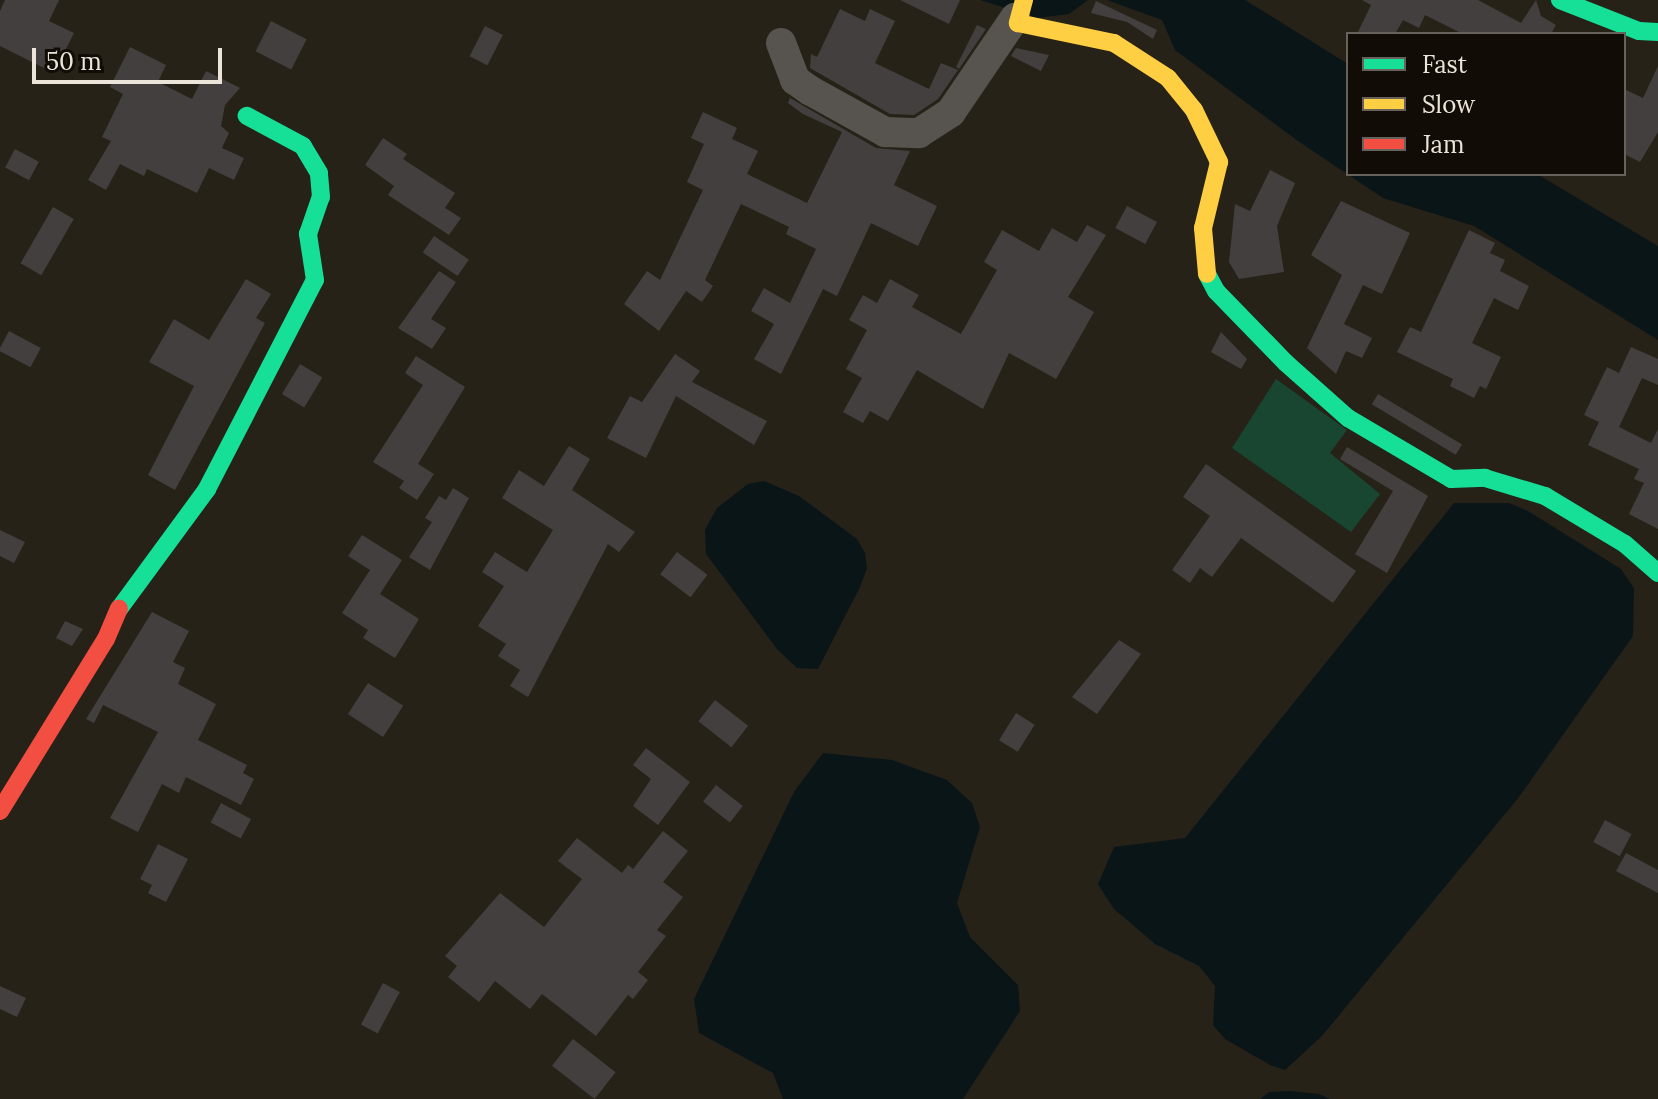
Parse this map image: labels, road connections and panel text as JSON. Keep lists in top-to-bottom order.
{
  "legend": ["Fast", "Slow", "Jam"],
  "scale_bar": "50 m"
}
